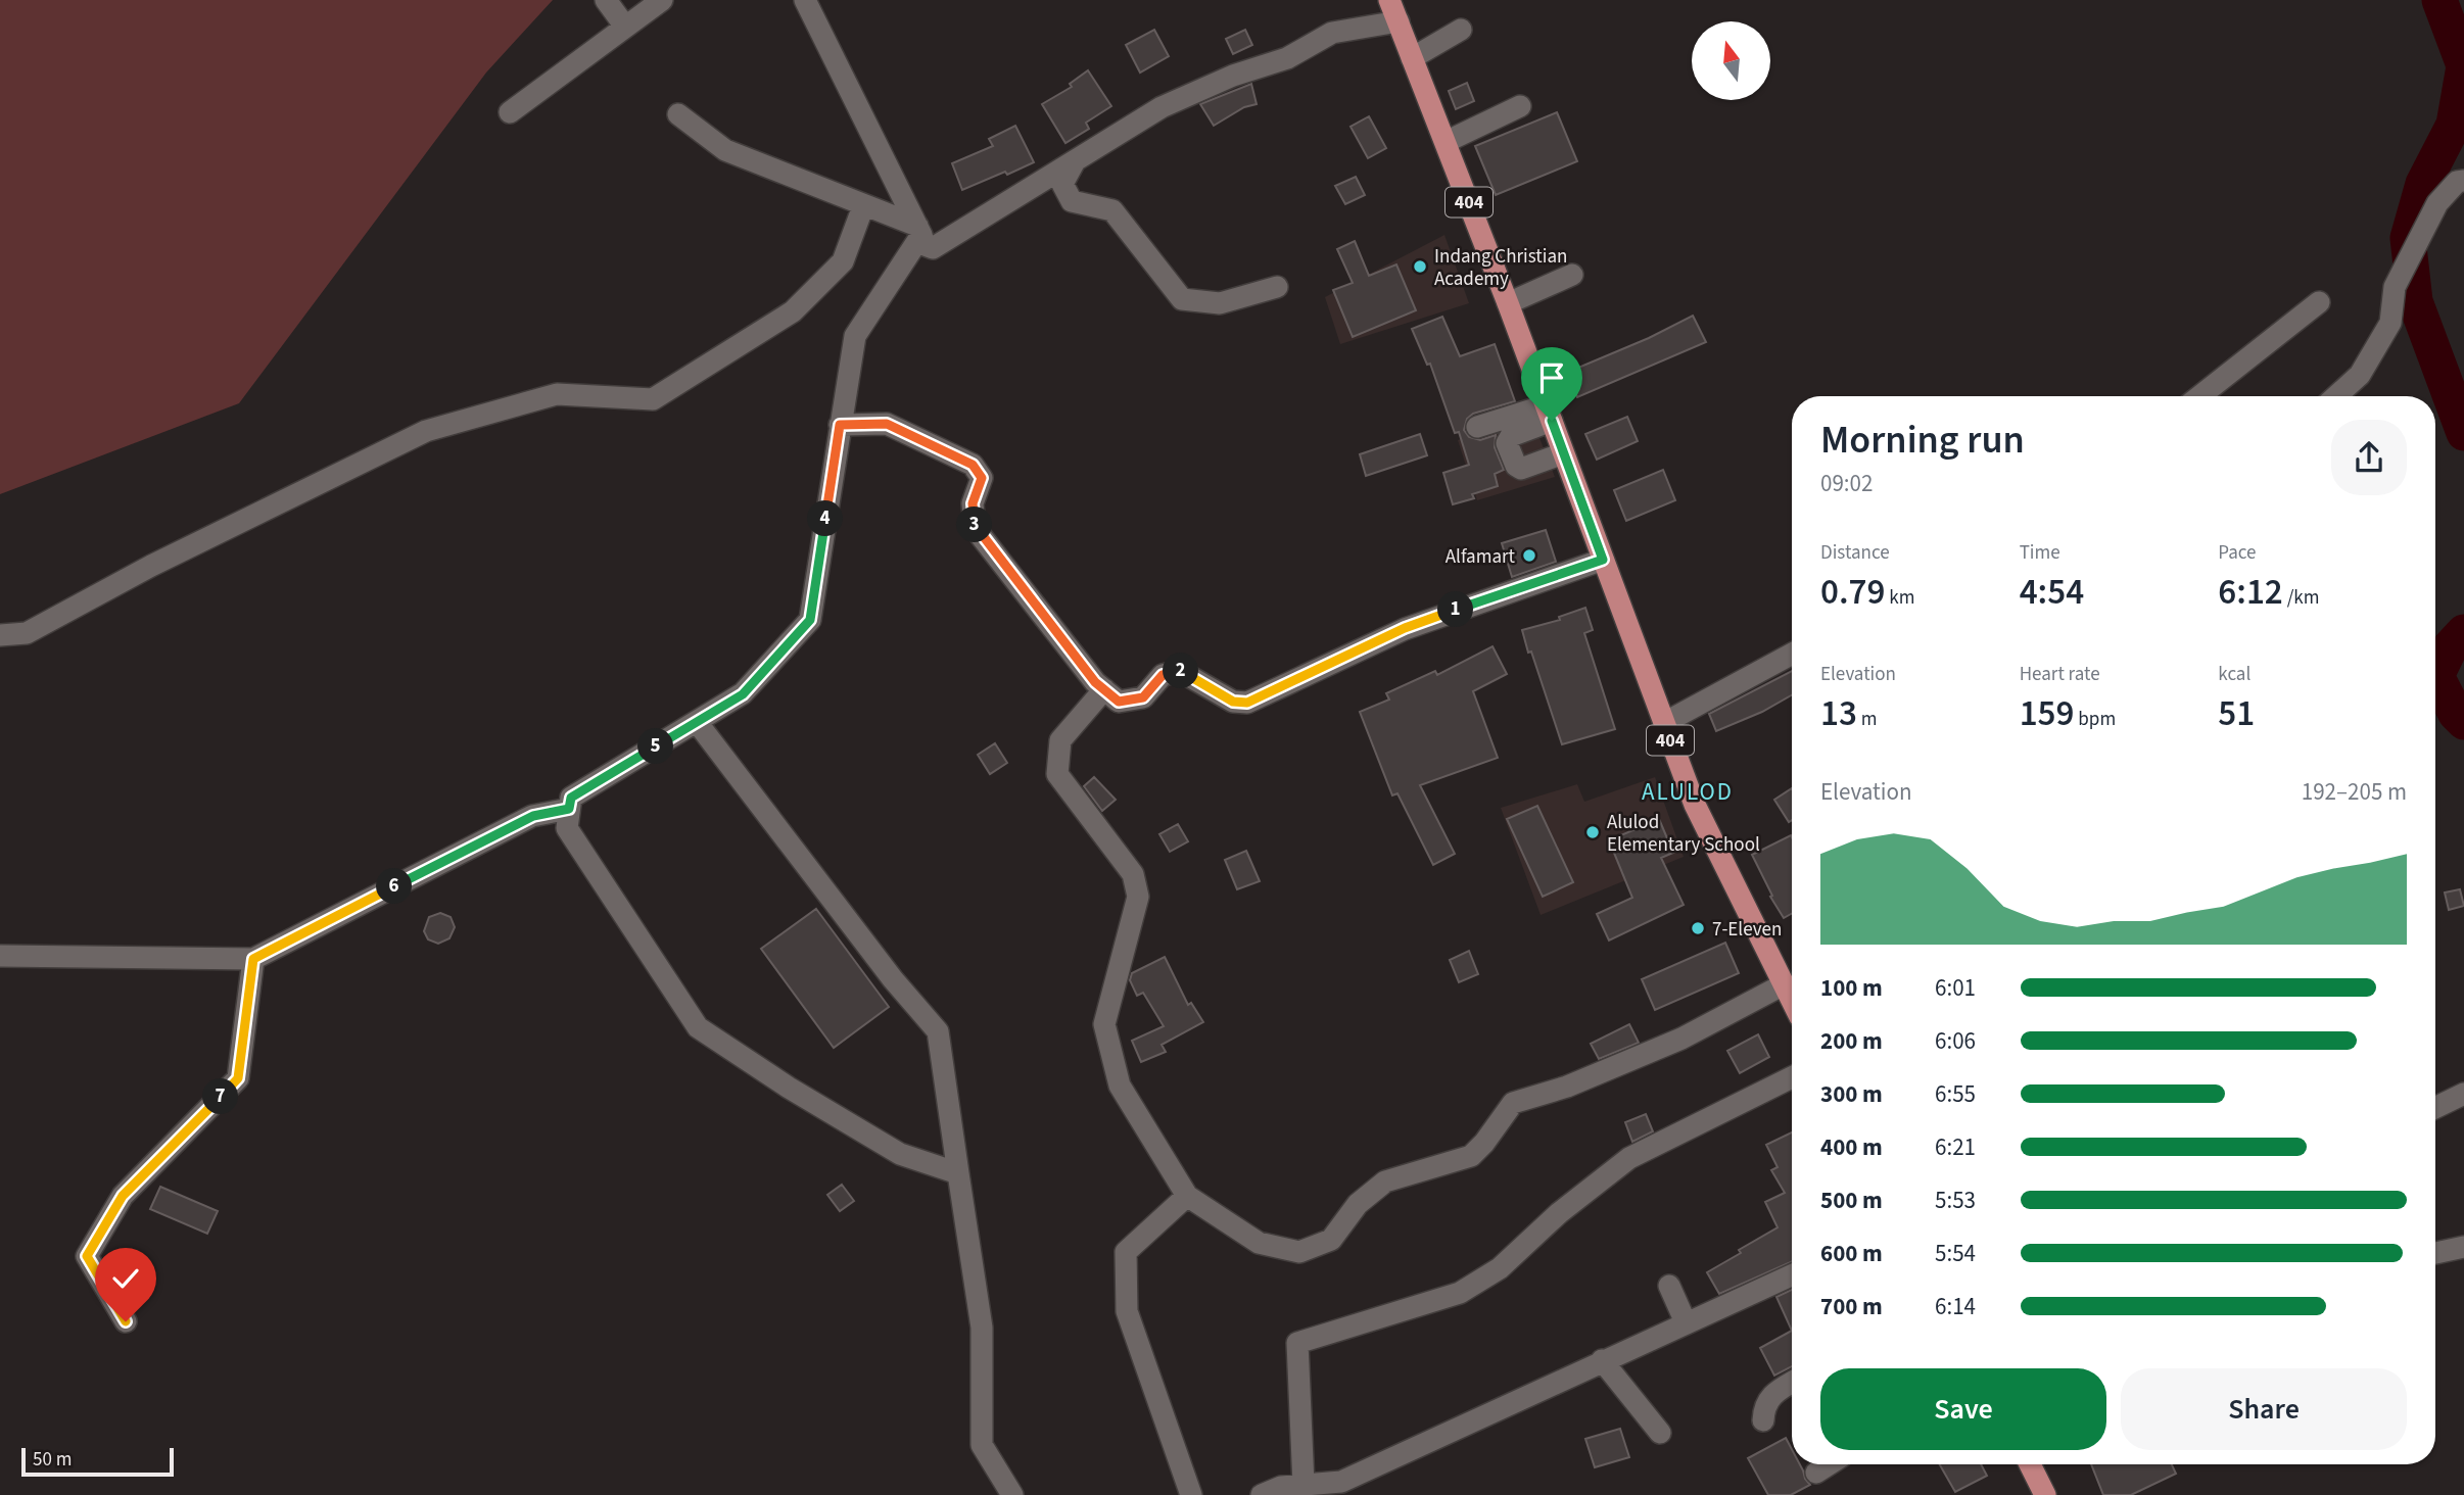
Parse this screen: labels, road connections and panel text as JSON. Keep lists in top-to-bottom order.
{
  "streets": {
    "main road": ["404"]
  },
  "districts": ["ALULOD"],
  "places": [
    "Indang Christian Academy",
    "Alfamart",
    "Alulod Elementary School",
    "7-Eleven"
  ],
  "scale_bar": "50 m",
  "north": "top",
  "page": {
    "heading": ["Morning run", "09:02"],
    "pins": [
      "4",
      "3",
      "1",
      "2",
      "5",
      "6",
      "7"
    ],
    "stats": [
      ["Distance", "0.79 km"],
      ["Time", "4:54"],
      ["Pace", "6:12 /km"],
      ["Elevation", "13 m"],
      ["Heart rate", "159 bpm"],
      ["kcal", "51"]
    ],
    "chart": ["Elevation", "192–205 m"],
    "list": [
      {
        "name": "100 m",
        "note": "6:01"
      },
      {
        "name": "200 m",
        "note": "6:06"
      },
      {
        "name": "300 m",
        "note": "6:55"
      },
      {
        "name": "400 m",
        "note": "6:21"
      },
      {
        "name": "500 m",
        "note": "5:53"
      },
      {
        "name": "600 m",
        "note": "5:54"
      },
      {
        "name": "700 m",
        "note": "6:14"
      }
    ],
    "buttons": ["Save", "Share"],
    "scale": "50 m"
  }
}
